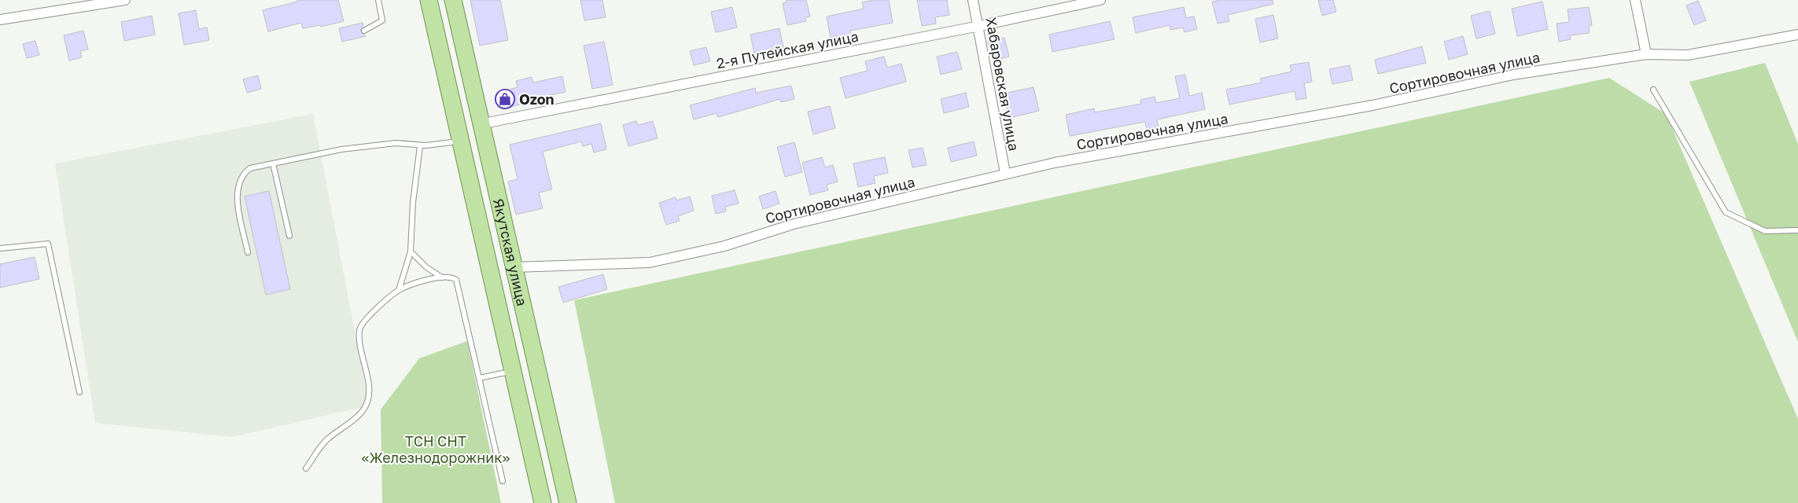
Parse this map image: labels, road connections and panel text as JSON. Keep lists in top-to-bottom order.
{
  "streets": {
    "main road": ["Якутская улица"],
    "street": ["2-я Путейская улица", "Сортировочная улица", "Хабаровская улица"]
  },
  "crossings": [
    ["2-я Путейская улица", "Хабаровская улица"],
    ["2-я Путейская улица", "Якутская улица"],
    ["Сортировочная улица", "Хабаровская улица"],
    ["Сортировочная улица", "Якутская улица"]
  ],
  "parks": ["ТСН СНТ «Железнодорожник»"],
  "places": {
    "shop": ["Ozon"]
  }
}
